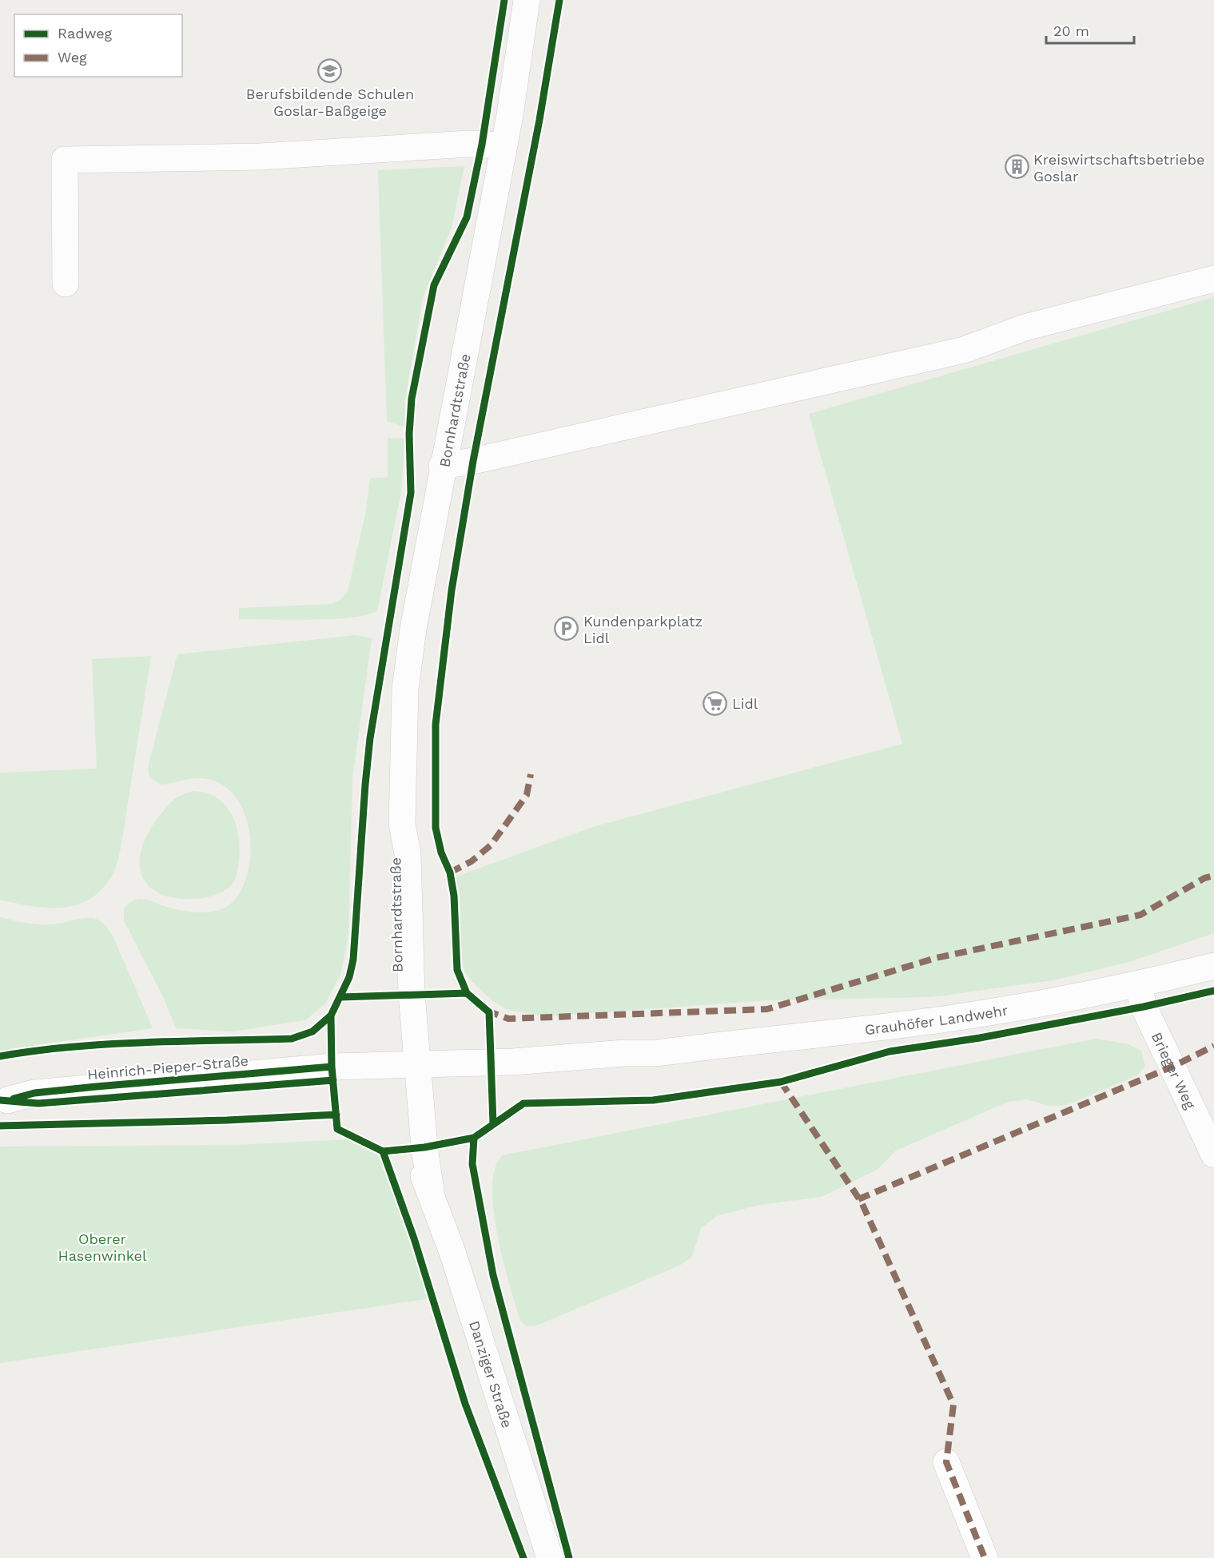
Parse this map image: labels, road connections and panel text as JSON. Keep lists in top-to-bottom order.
{
  "streets": {
    "street": [
      "Bornhardtstraße",
      "Grauhöfer Landwehr",
      "Heinrich-Pieper-Straße",
      "Brieger Weg",
      "Danziger Straße"
    ]
  },
  "crossings": [
    ["Bornhardtstraße", "Grauhöfer Landwehr"],
    ["Bornhardtstraße", "Heinrich-Pieper-Straße"],
    ["Bornhardtstraße", "Danziger Straße"],
    ["Grauhöfer Landwehr", "Heinrich-Pieper-Straße"],
    ["Grauhöfer Landwehr", "Brieger Weg"],
    ["Grauhöfer Landwehr", "Danziger Straße"],
    ["Heinrich-Pieper-Straße", "Danziger Straße"]
  ],
  "parks": ["Oberer Hasenwinkel"],
  "places": {
    "school or university": ["Berufsbildende Schulen Goslar-Baßgeige"],
    "building": ["Kreiswirtschaftsbetriebe Goslar"],
    "parking": ["Kundenparkplatz Lidl"],
    "supermarket": ["Lidl"]
  },
  "legend": ["Radweg", "Weg"],
  "scale_bar": "20 m"
}
